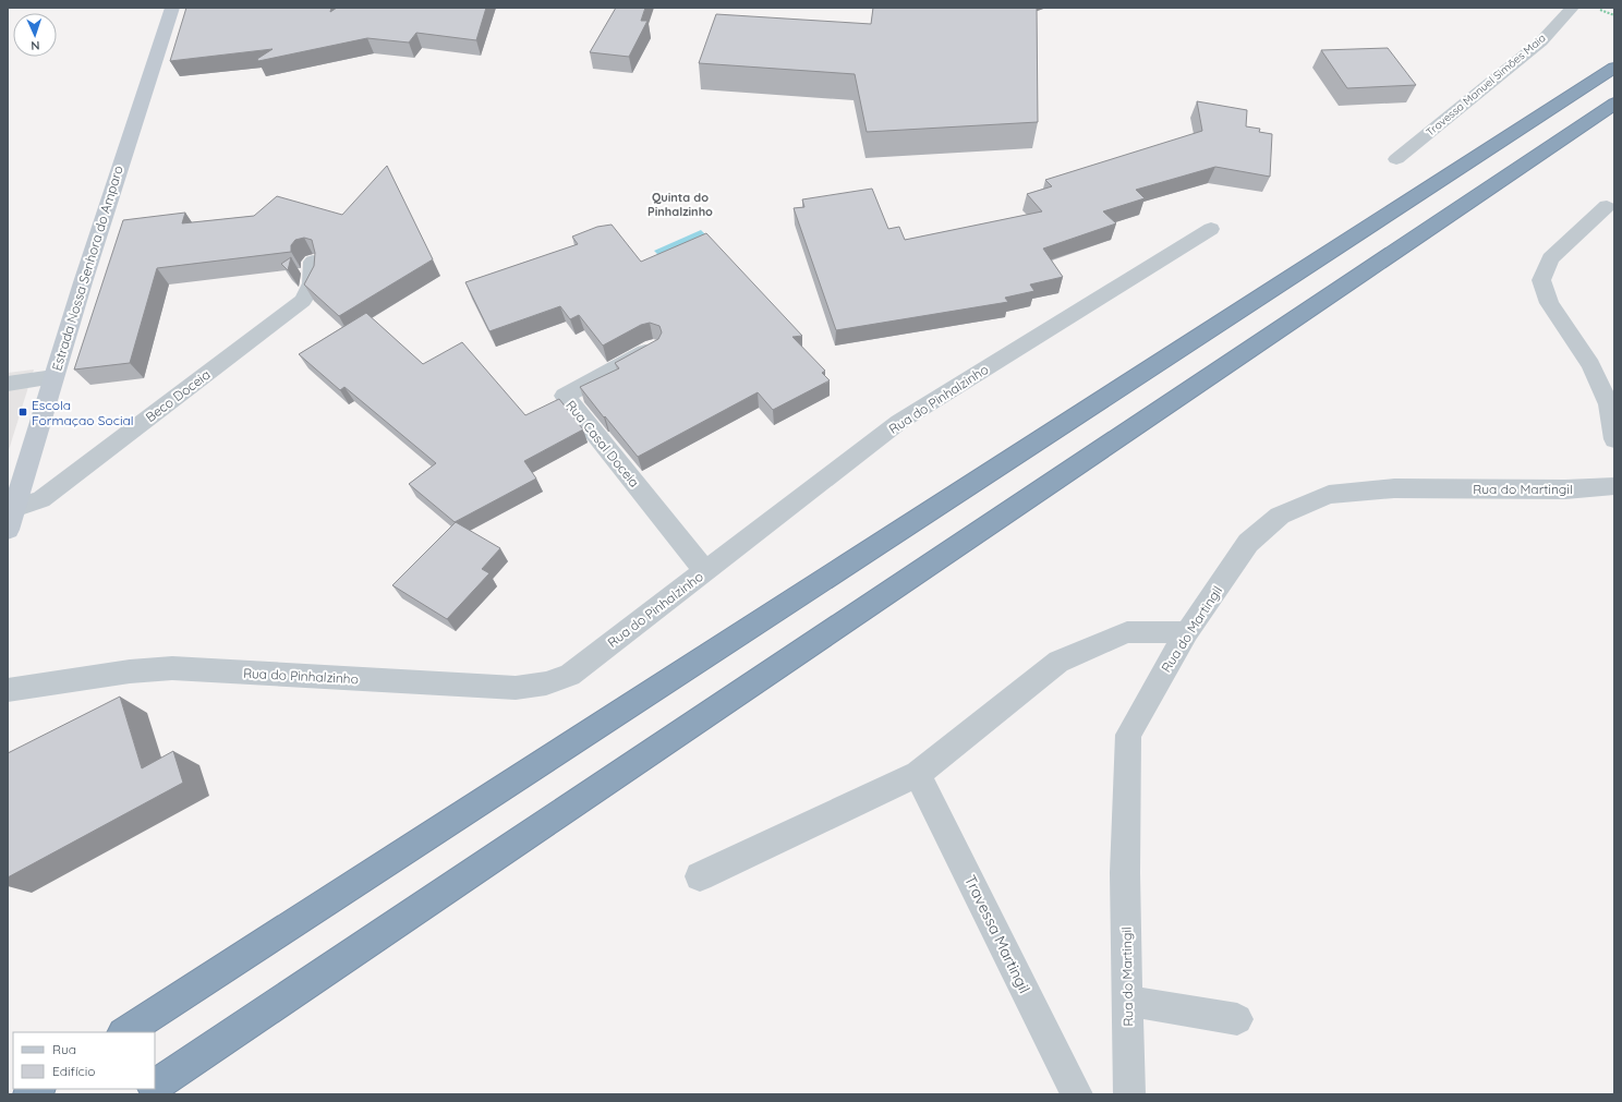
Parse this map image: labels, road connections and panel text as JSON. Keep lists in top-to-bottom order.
{
  "streets": {
    "main road": ["Estrada Nossa Senhora do Amparo"],
    "street": [
      "Travessa Manuel Simões Maia",
      "Beco Doceia",
      "Rua do Pinhalzinho",
      "Rua Casal Doceia",
      "Rua do Martingil",
      "Travessa Martingil"
    ]
  },
  "crossings": [
    ["Estrada Nossa Senhora do Amparo", "Beco Doceia"],
    ["Rua do Pinhalzinho", "Rua Casal Doceia"]
  ],
  "districts": ["Quinta do Pinhalzinho"],
  "places": {
    "transit": ["Escola Formaçao Social"]
  },
  "legend": ["Rua", "Edifício"],
  "north": "bottom"
}
